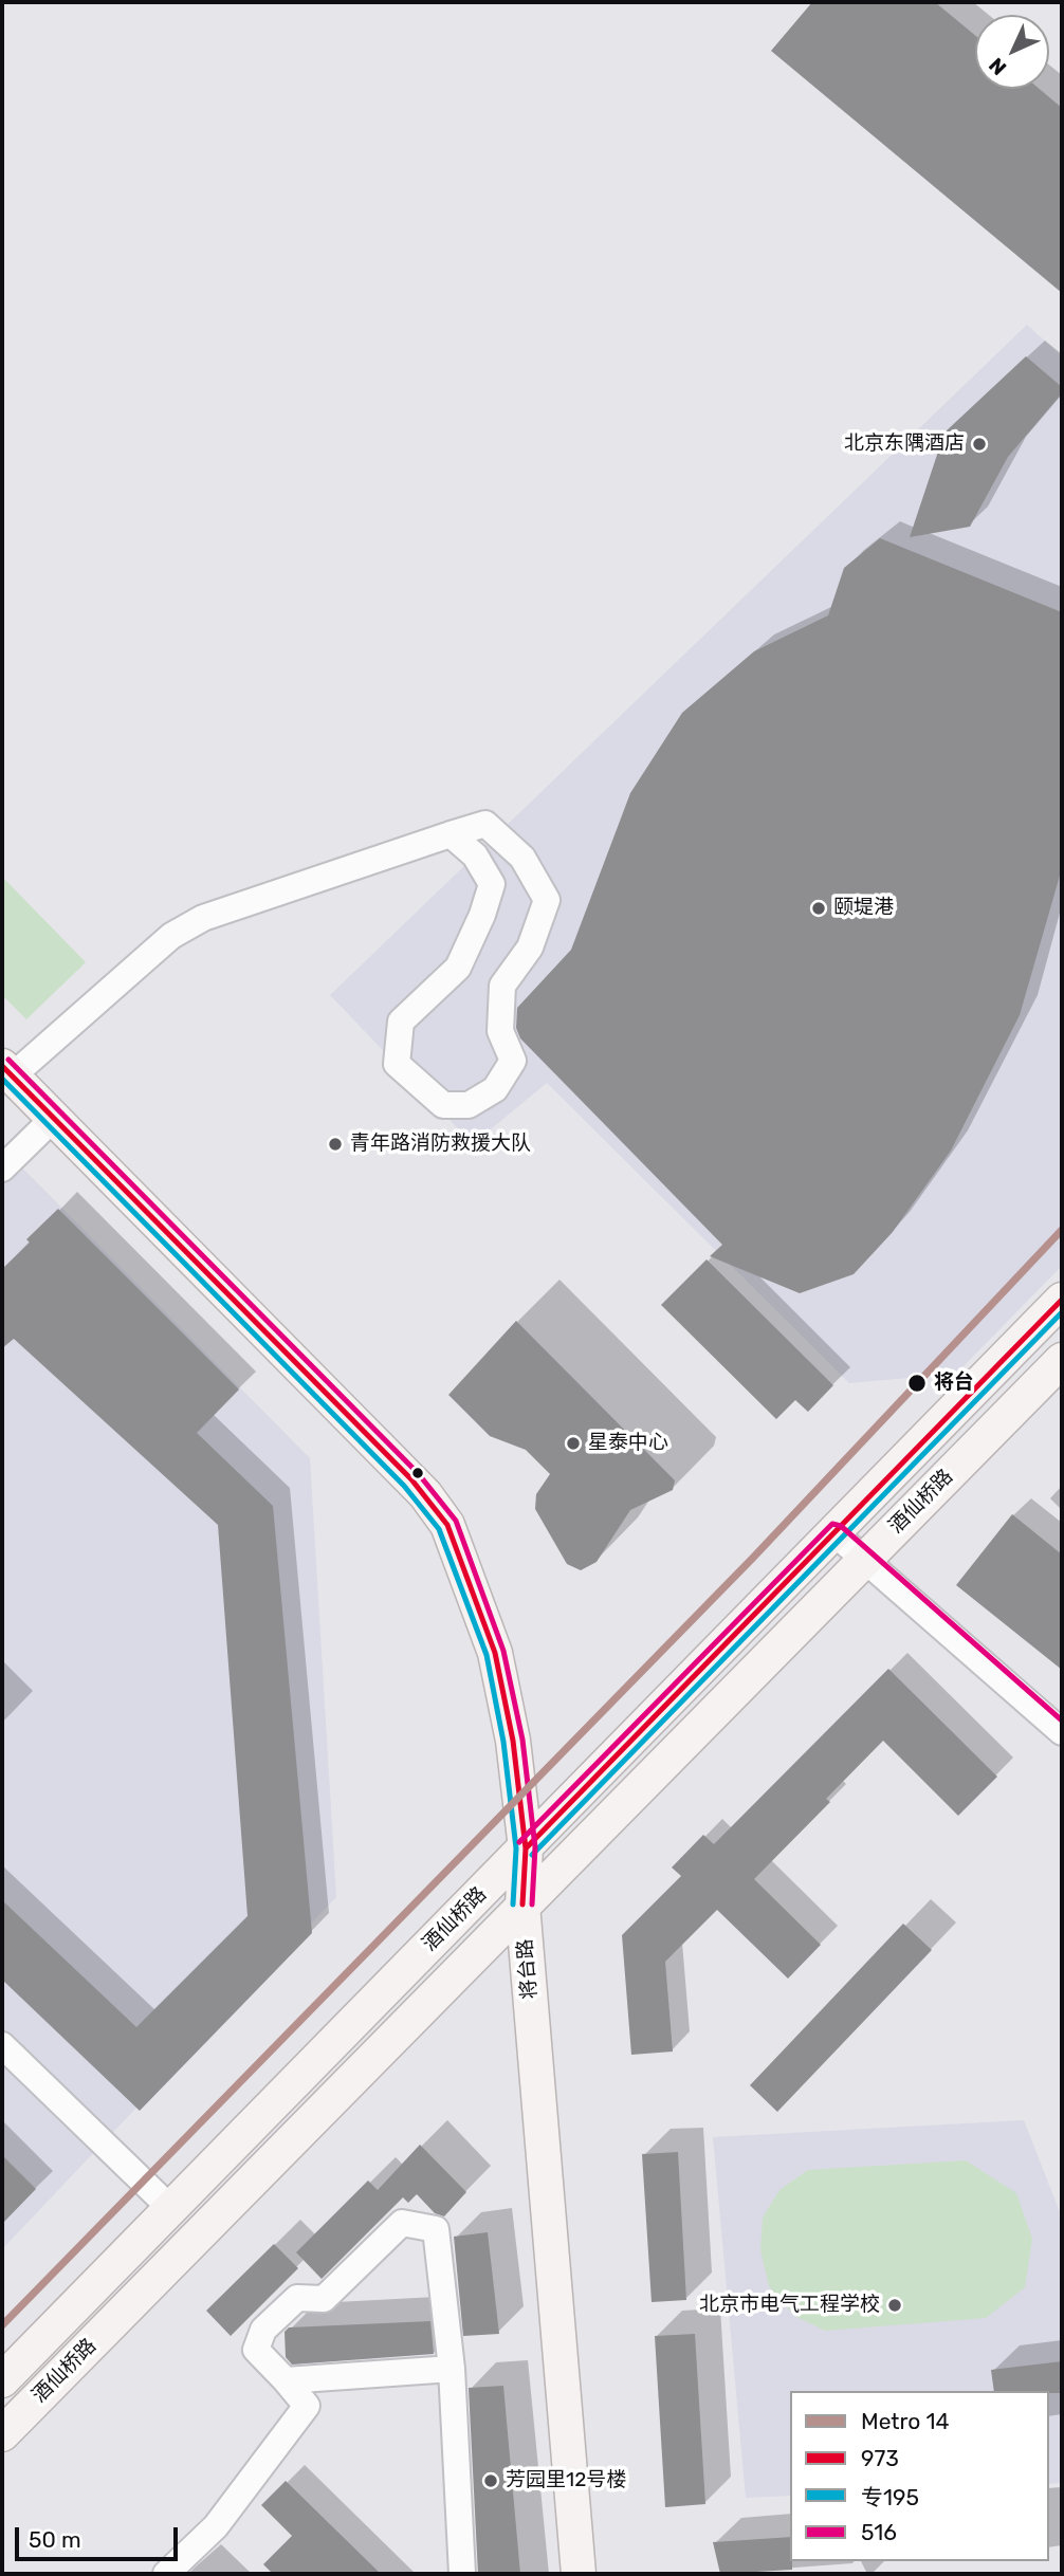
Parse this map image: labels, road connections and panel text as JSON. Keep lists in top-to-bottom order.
{
  "streets": {
    "main road": ["酒仙桥路", "将台路"]
  },
  "crossings": [
    ["酒仙桥路", "将台路"]
  ],
  "places": [
    "北京东隅酒店",
    "颐堤港",
    "青年路消防救援大队",
    "将台",
    "星泰中心",
    "北京市电气工程学校",
    "芳园里12号楼"
  ],
  "lines": [
    "transit line 516",
    "transit line 973",
    "transit line 专195",
    "metro line 14"
  ],
  "legend": [
    "Metro 14",
    "973",
    "专195",
    "516"
  ],
  "scale_bar": "50 m",
  "north": "bottom left"
}
